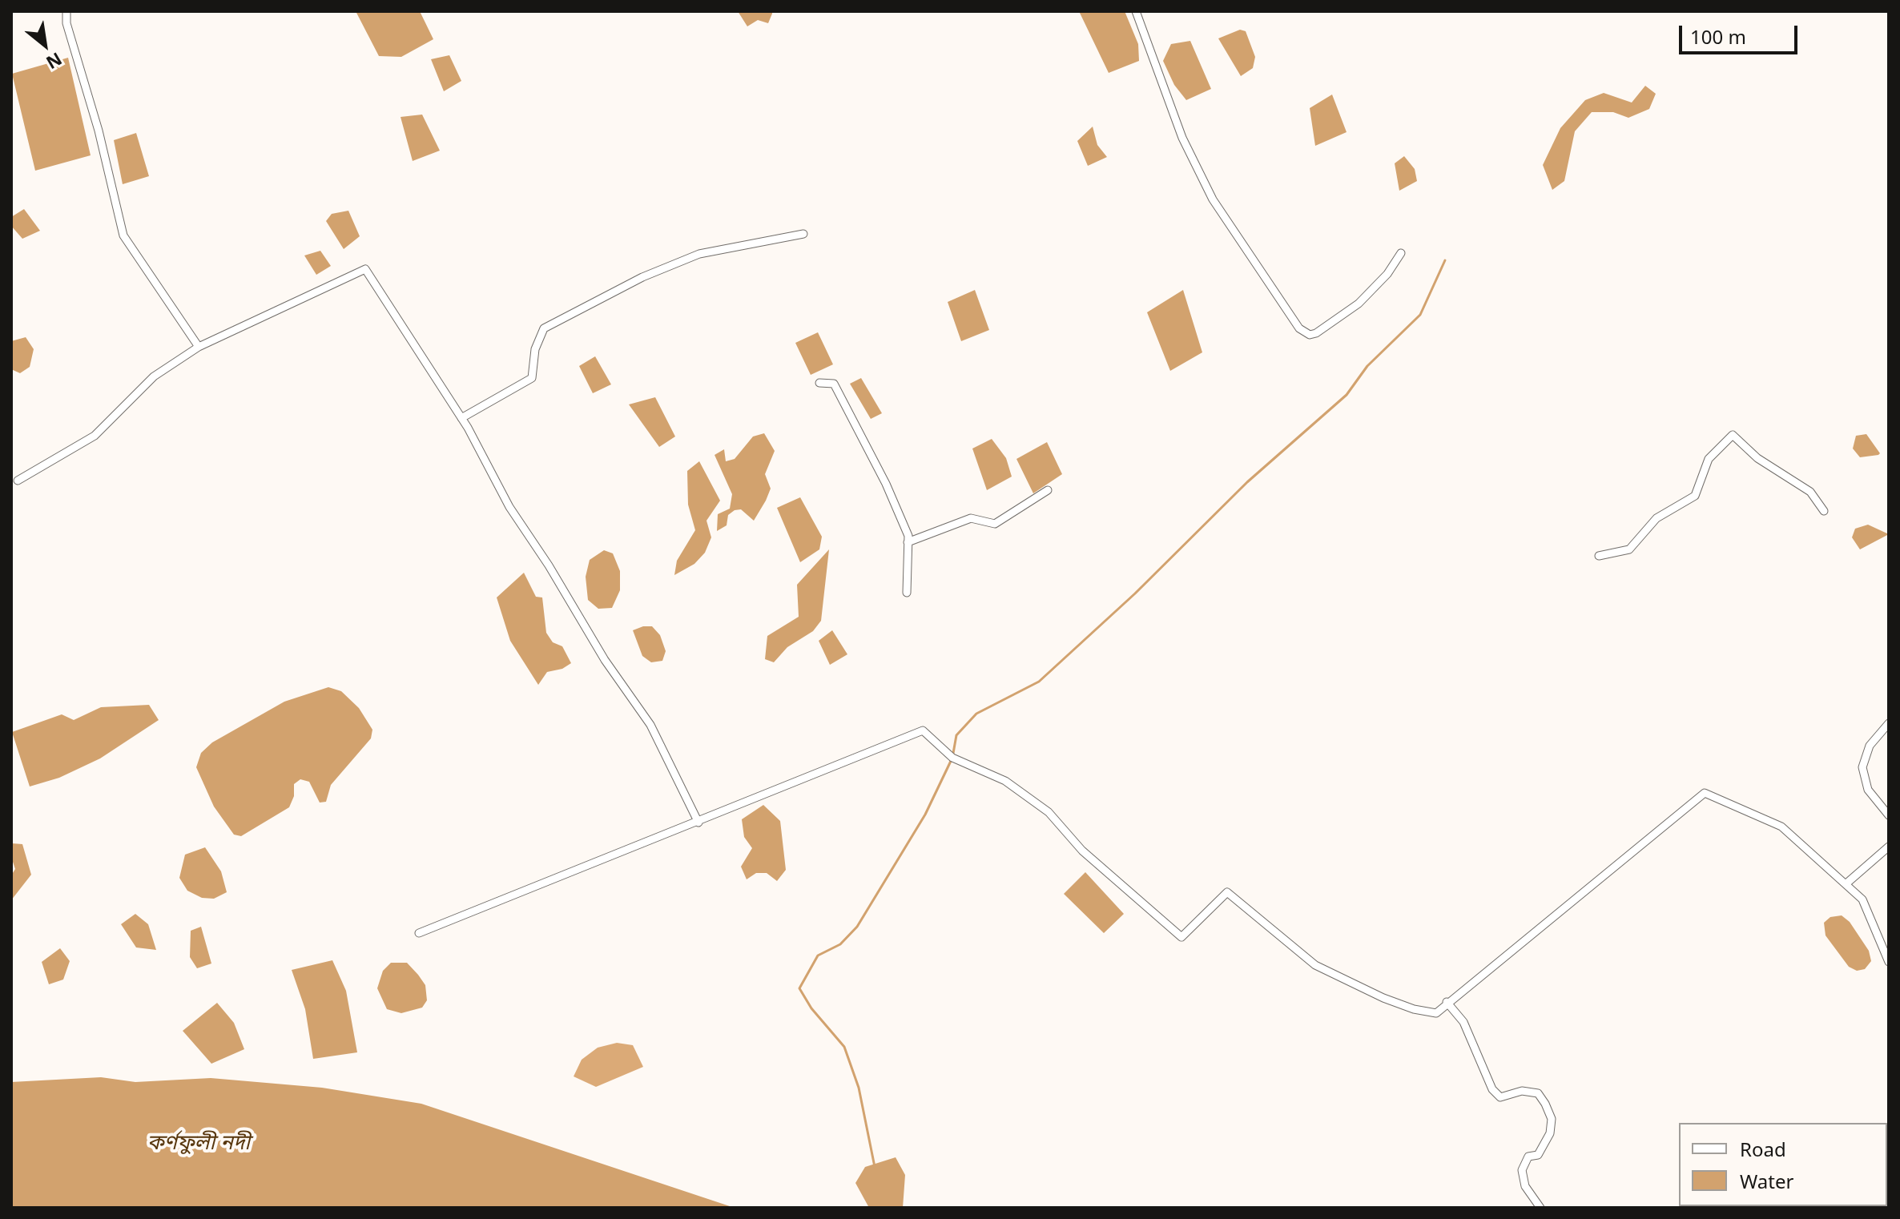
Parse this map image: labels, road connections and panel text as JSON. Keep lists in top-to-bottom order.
{
  "water": ["কর্ণফুলী নদী"],
  "legend": ["Road", "Water"],
  "scale_bar": "100 m",
  "north": "bottom right"
}
